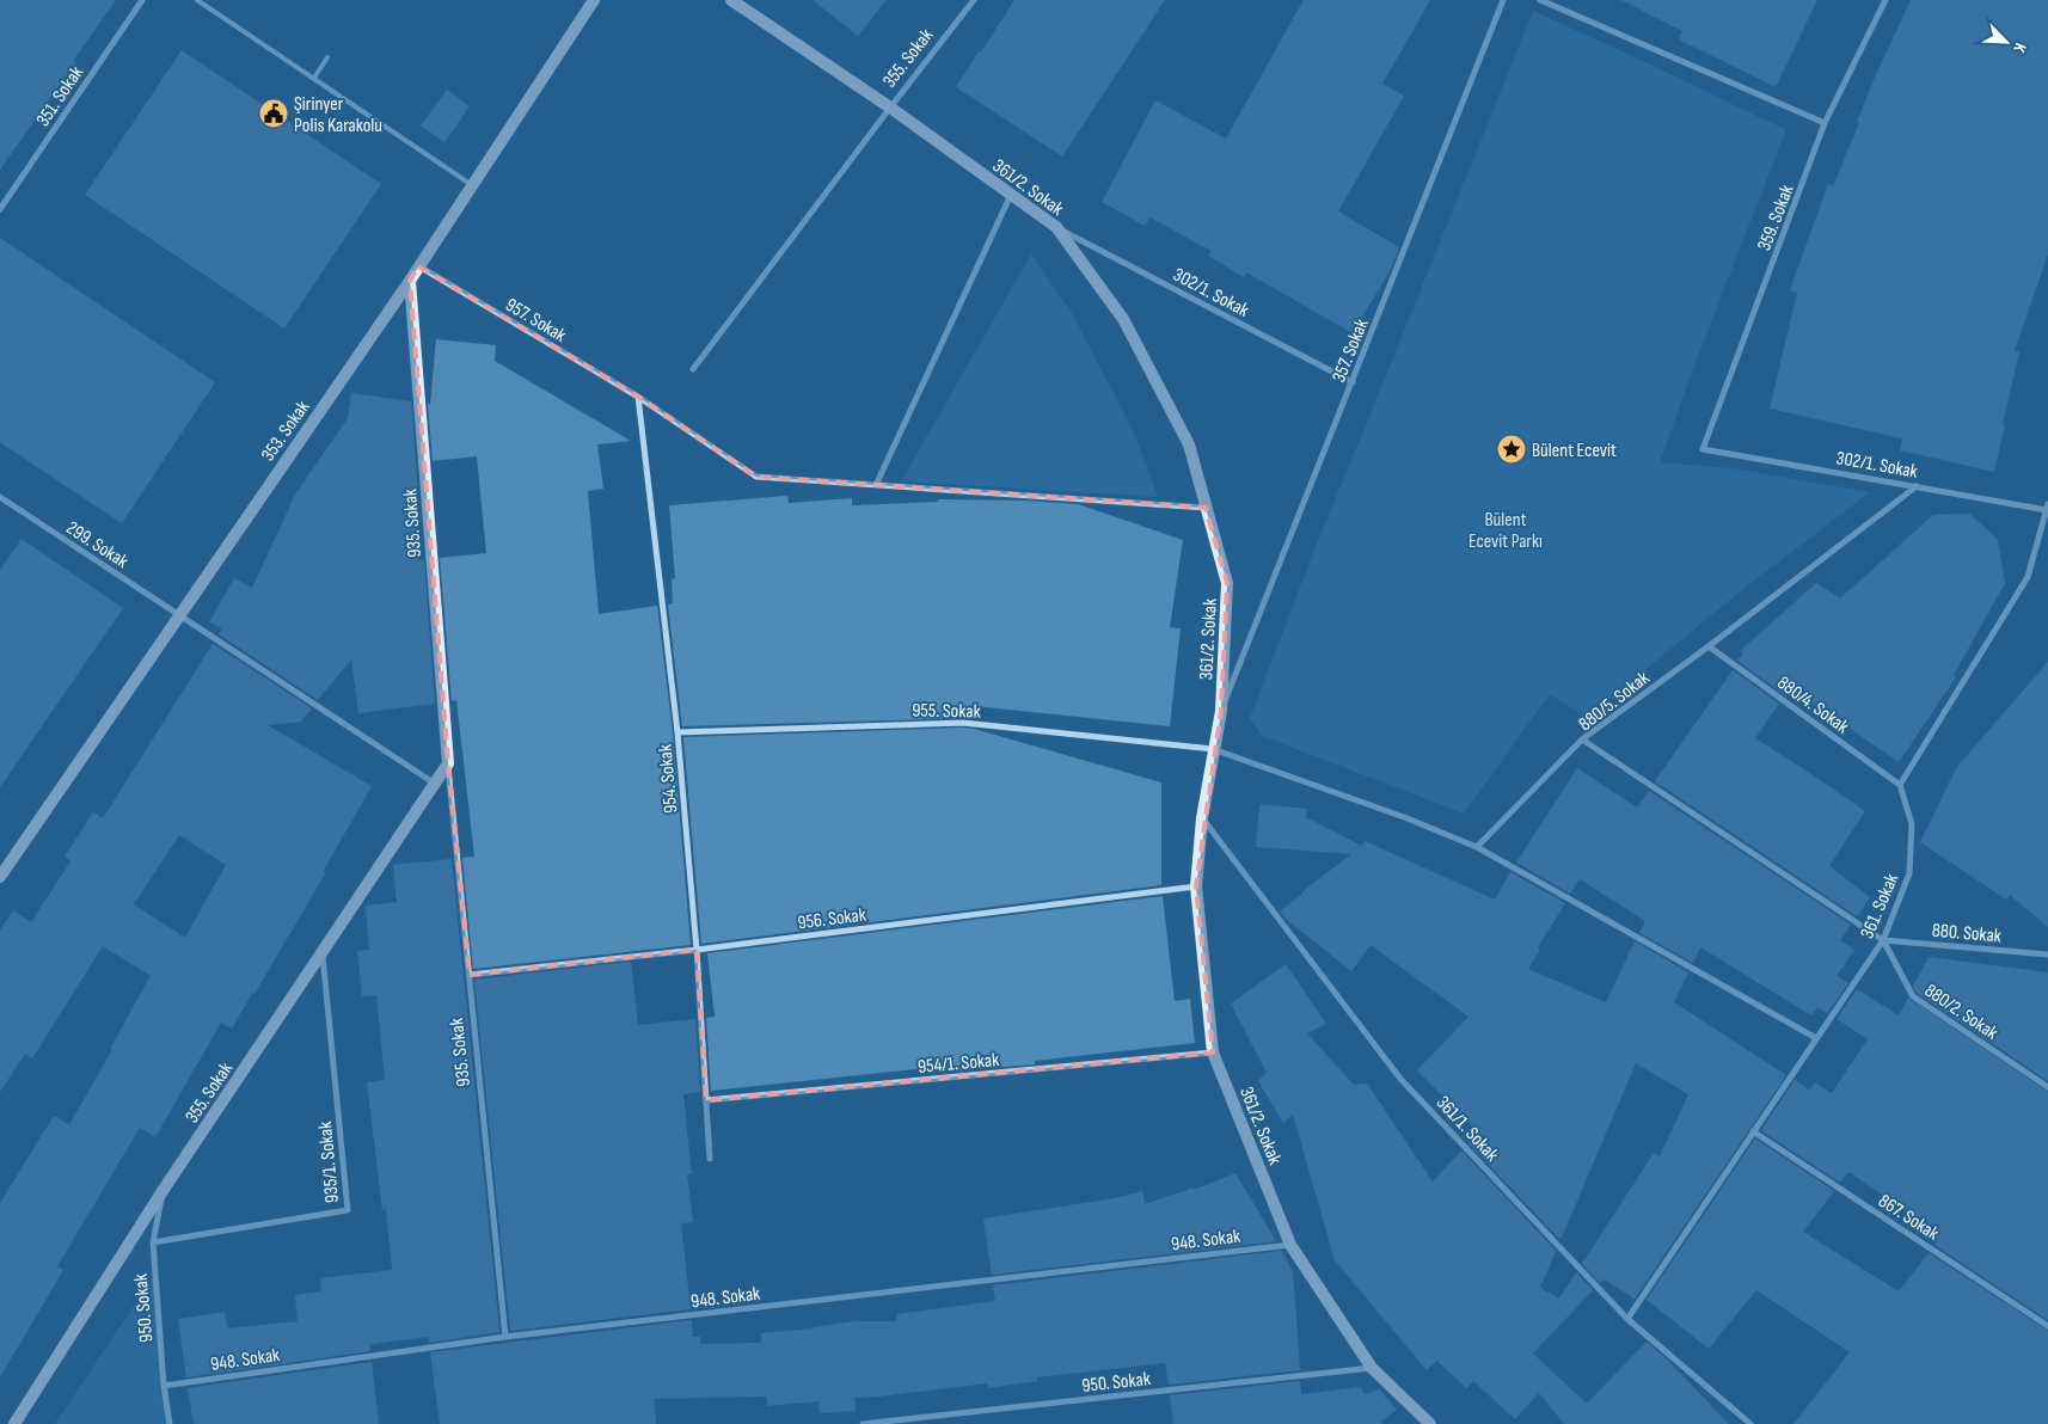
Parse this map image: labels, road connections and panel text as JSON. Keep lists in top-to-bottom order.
{
  "streets": {
    "street": [
      "355. Sokak",
      "351. Sokak",
      "361/2. Sokak",
      "359. Sokak",
      "302/1. Sokak",
      "957. Sokak",
      "357. Sokak",
      "353. Sokak",
      "935. Sokak",
      "299. Sokak",
      "880/5. Sokak",
      "880/4. Sokak",
      "955. Sokak",
      "954. Sokak",
      "361. Sokak",
      "956. Sokak",
      "880. Sokak",
      "880/2. Sokak",
      "954/1. Sokak",
      "361/1. Sokak",
      "935/1. Sokak",
      "867. Sokak",
      "948. Sokak",
      "950. Sokak"
    ]
  },
  "crossings": [
    ["355. Sokak", "361/2. Sokak"],
    ["355. Sokak", "299. Sokak"],
    ["355. Sokak", "935/1. Sokak"],
    ["355. Sokak", "950. Sokak"],
    ["361/2. Sokak", "302/1. Sokak"],
    ["361/2. Sokak", "957. Sokak"],
    ["361/2. Sokak", "357. Sokak"],
    ["361/2. Sokak", "955. Sokak"],
    ["361/2. Sokak", "956. Sokak"],
    ["361/2. Sokak", "954/1. Sokak"],
    ["361/2. Sokak", "361/1. Sokak"],
    ["361/2. Sokak", "948. Sokak"],
    ["361/2. Sokak", "950. Sokak"],
    ["359. Sokak", "302/1. Sokak"],
    ["302/1. Sokak", "357. Sokak"],
    ["302/1. Sokak", "880/5. Sokak"],
    ["957. Sokak", "353. Sokak"],
    ["957. Sokak", "954. Sokak"],
    ["353. Sokak", "935. Sokak"],
    ["353. Sokak", "299. Sokak"],
    ["935. Sokak", "956. Sokak"],
    ["935. Sokak", "948. Sokak"],
    ["880/5. Sokak", "880/4. Sokak"],
    ["880/5. Sokak", "361. Sokak"],
    ["880/5. Sokak", "880. Sokak"],
    ["880/5. Sokak", "880/2. Sokak"],
    ["880/4. Sokak", "361. Sokak"],
    ["955. Sokak", "954. Sokak"],
    ["955. Sokak", "361. Sokak"],
    ["954. Sokak", "956. Sokak"],
    ["954. Sokak", "954/1. Sokak"],
    ["361. Sokak", "880. Sokak"],
    ["361. Sokak", "880/2. Sokak"],
    ["361. Sokak", "361/1. Sokak"],
    ["361. Sokak", "867. Sokak"],
    ["880. Sokak", "880/2. Sokak"],
    ["935/1. Sokak", "950. Sokak"],
    ["948. Sokak", "950. Sokak"]
  ],
  "parks": ["Bülent Ecevit Parkı"],
  "places": {
    "public building": ["Şirinyer Polis Karakolu"],
    "place": ["Bülent Ecevit"]
  },
  "north": "bottom right"
}
